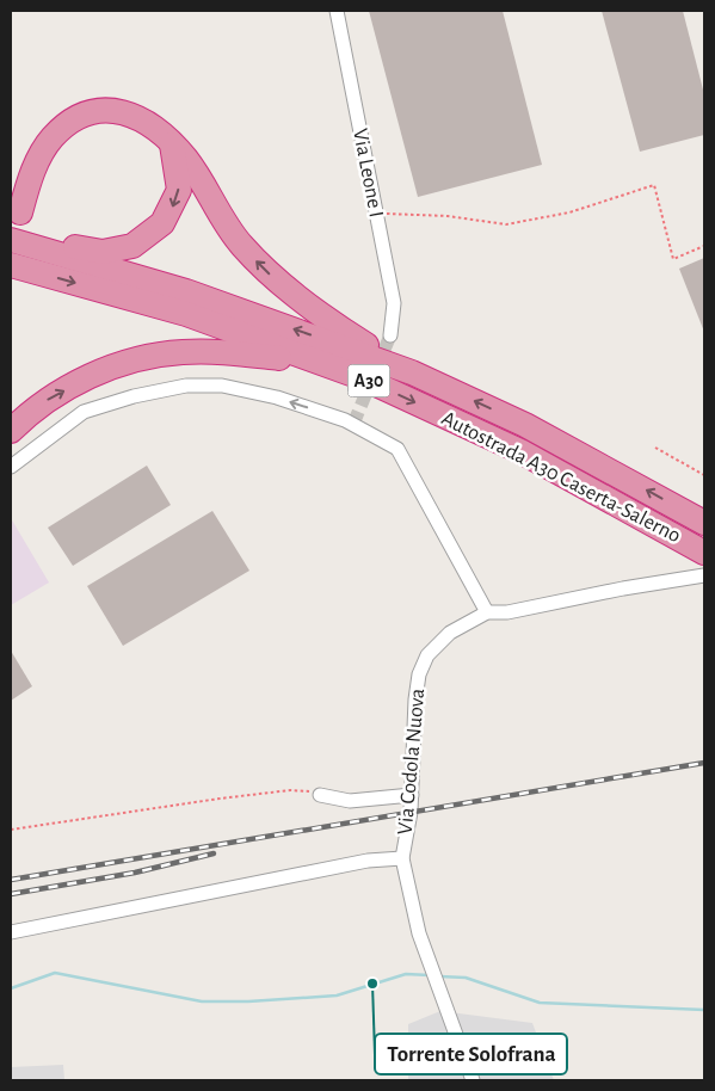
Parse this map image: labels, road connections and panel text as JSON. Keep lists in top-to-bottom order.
{
  "streets": {
    "highway": ["A30", "Autostrada A30 Caserta-Salerno"],
    "street": ["Via Leone I", "Via Codola Nuova"]
  },
  "places": ["Torrente Solofrana"]
}
